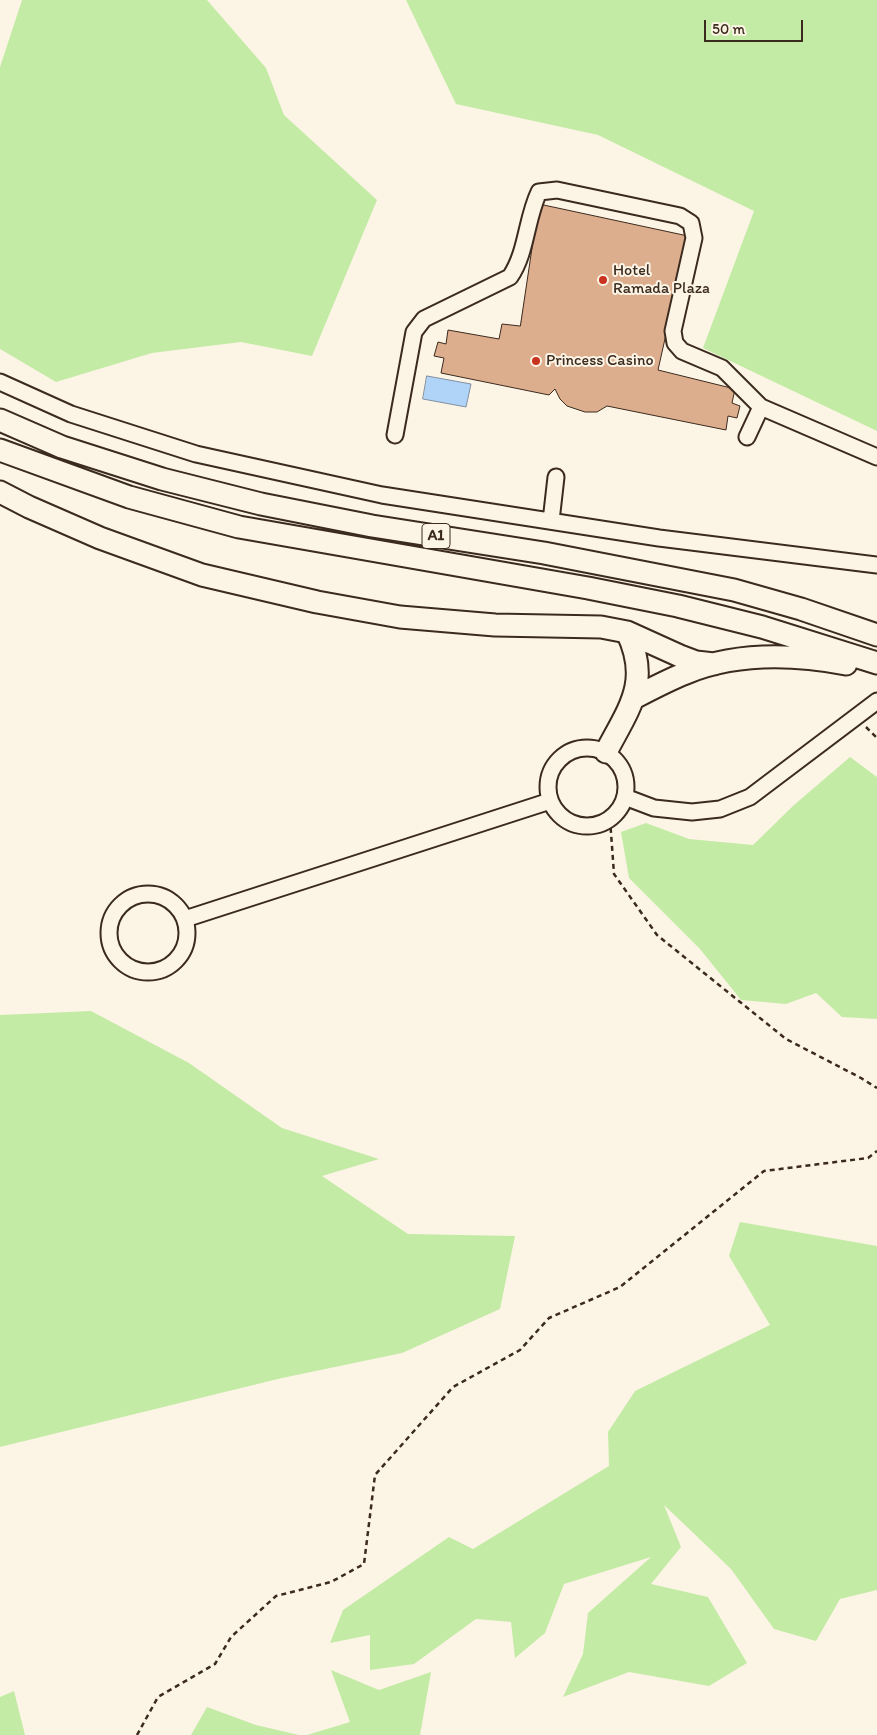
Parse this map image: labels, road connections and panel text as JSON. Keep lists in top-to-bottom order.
{
  "streets": {
    "highway": ["A1"]
  },
  "places": ["Hotel Ramada Plaza", "Princess Casino"],
  "scale_bar": "50 m"
}
